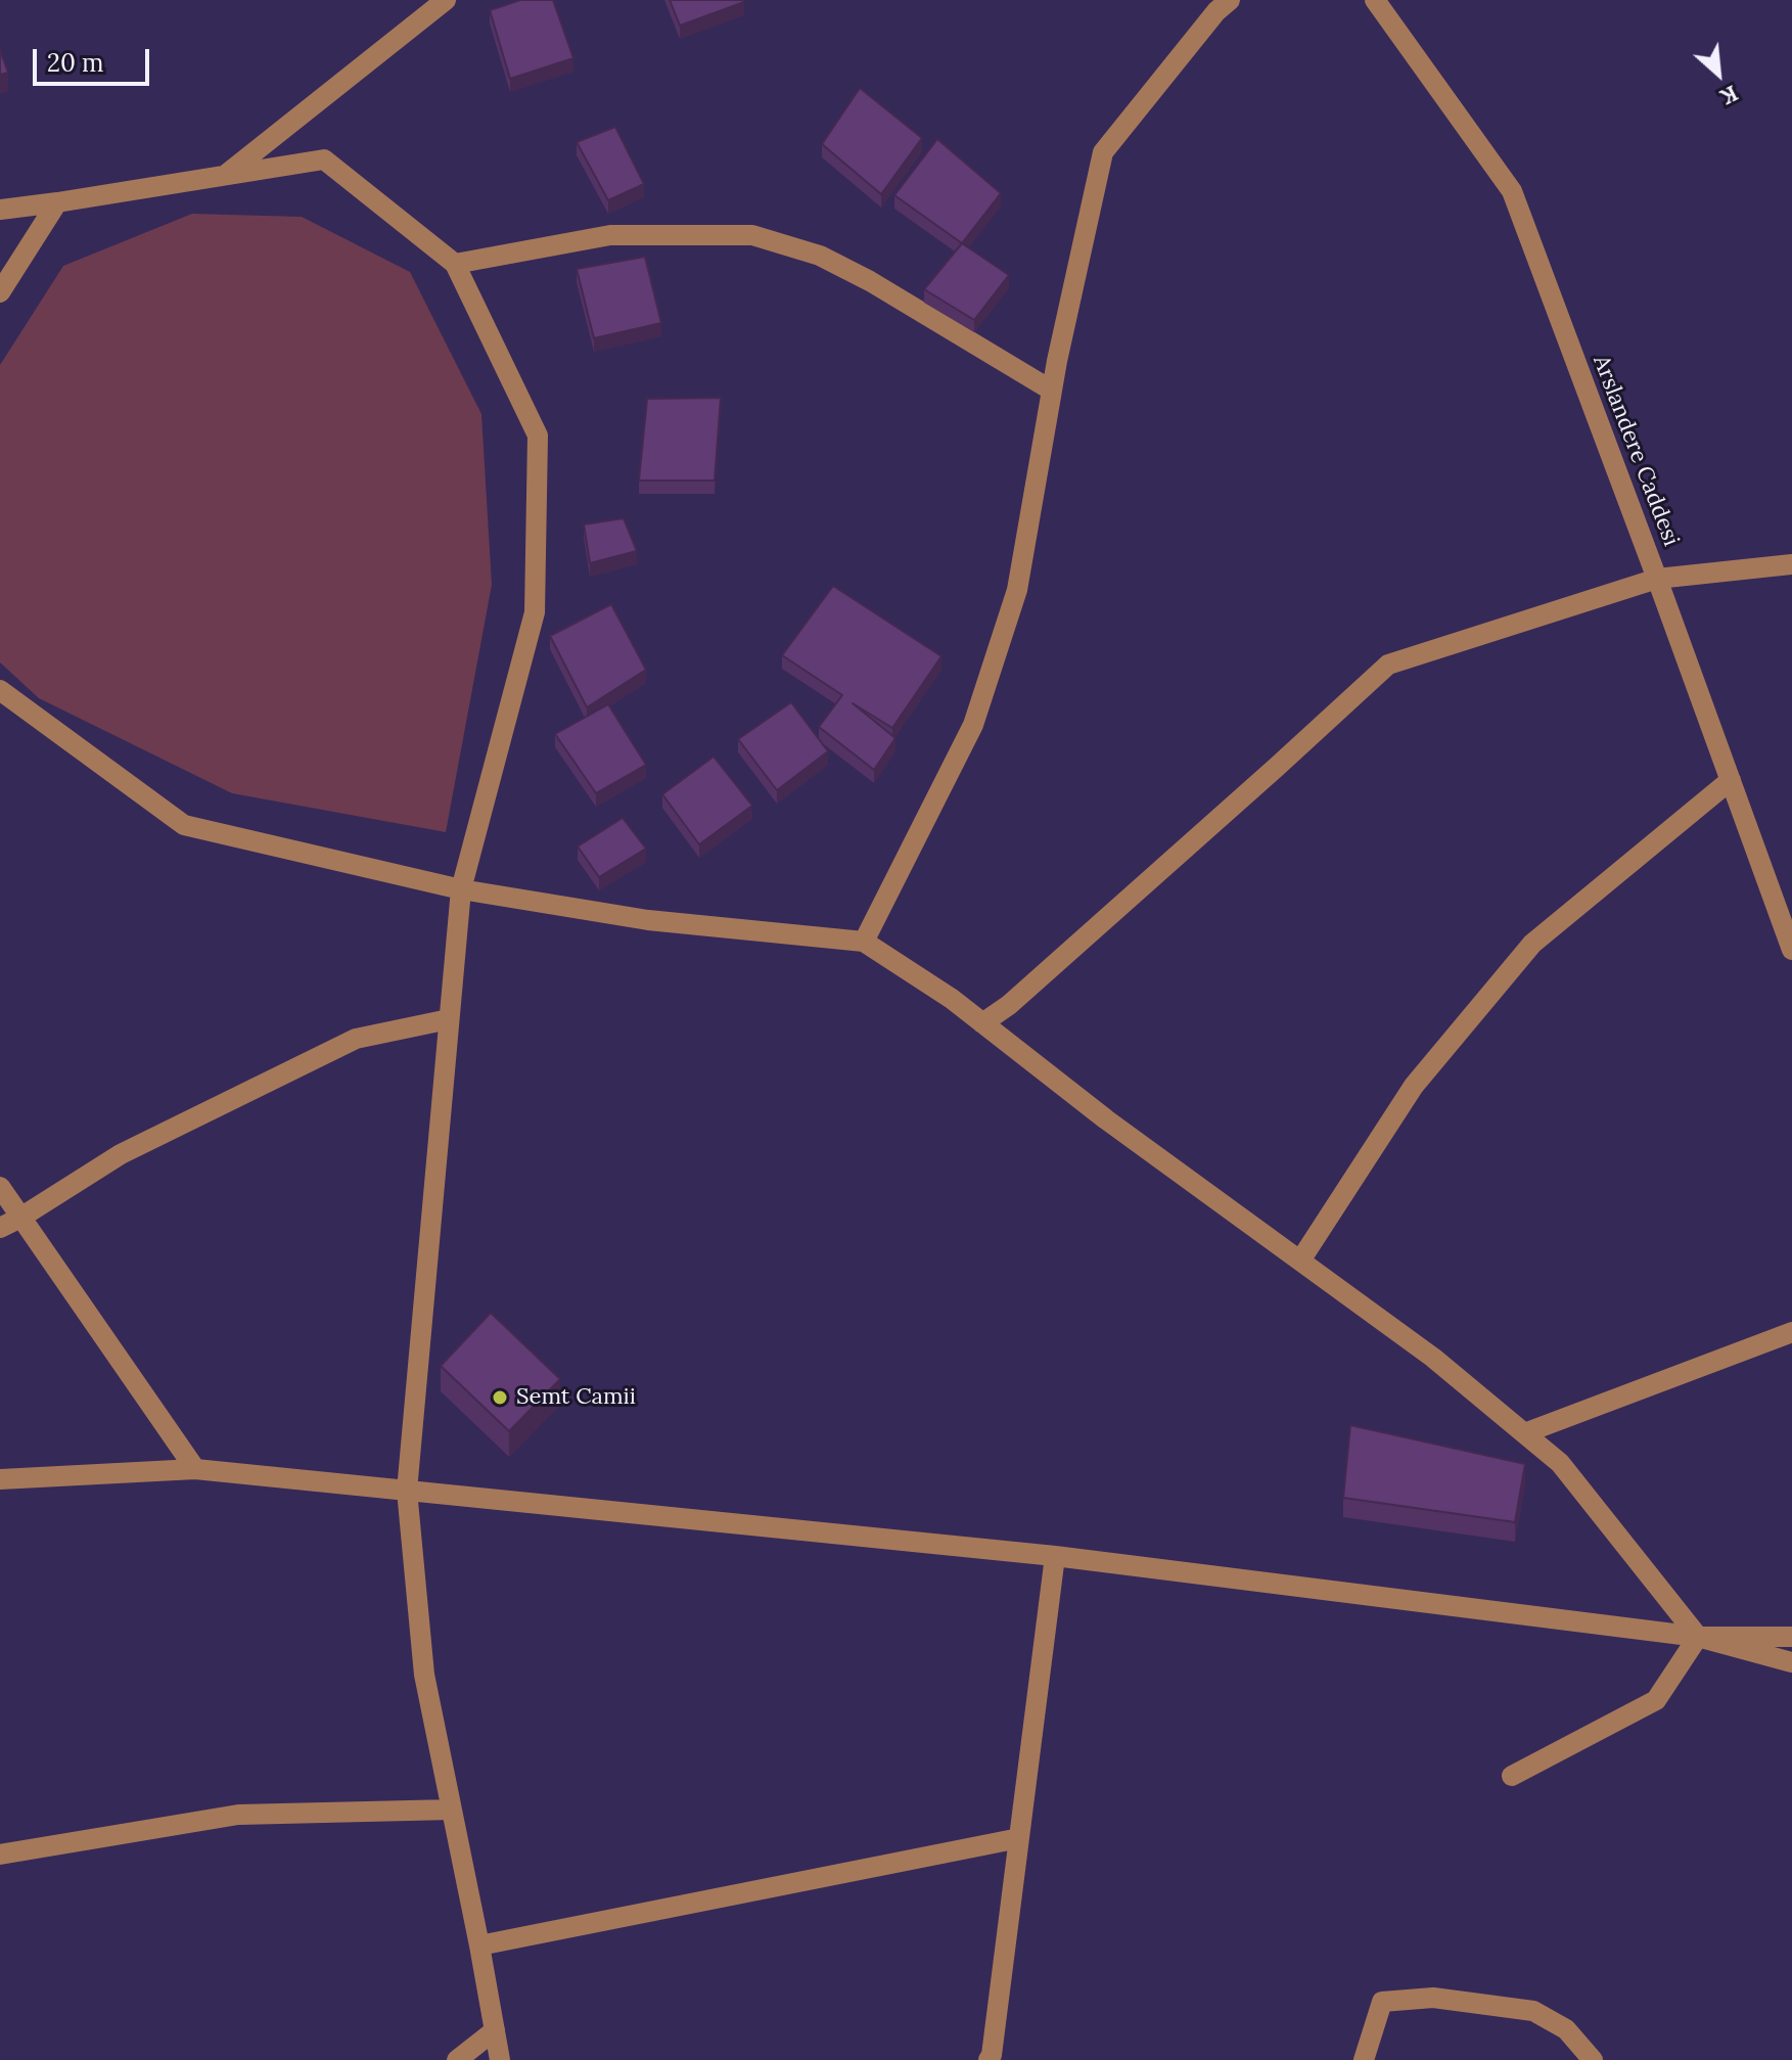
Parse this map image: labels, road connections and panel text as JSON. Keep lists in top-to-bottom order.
{
  "streets": {
    "street": ["Arslandere Caddesi"]
  },
  "places": ["Semt Camii"],
  "scale_bar": "20 m",
  "north": "bottom right"
}
